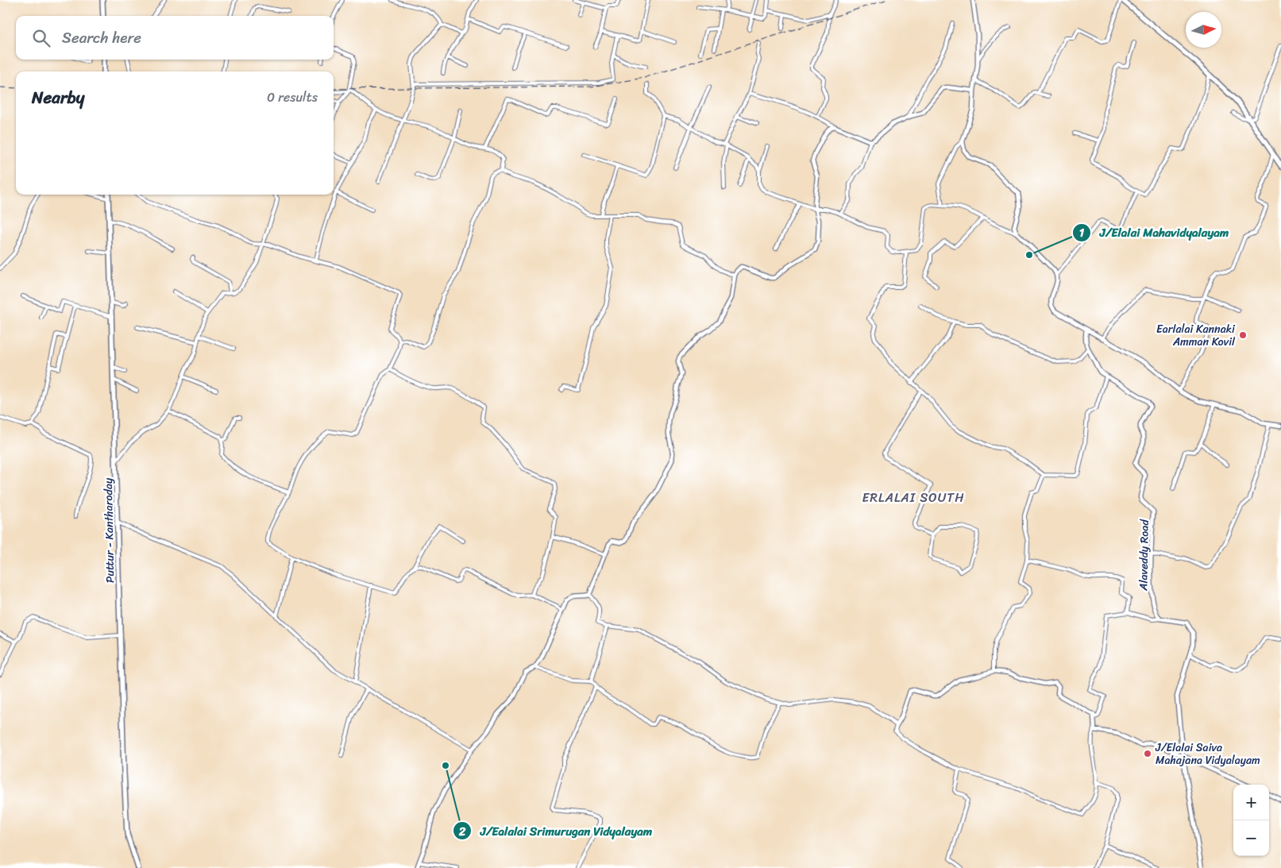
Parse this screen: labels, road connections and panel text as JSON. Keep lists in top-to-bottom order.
{
  "streets": {
    "main road": ["Puttur - Kantharoday"],
    "street": ["Alaveddy Road"]
  },
  "districts": ["ERLALAI SOUTH"],
  "places": [
    "J/Elalai Mahavidyalayam",
    "Earlalai Kannaki Amman Kovil",
    "J/Elalai Saiva Mahajana Vidyalayam",
    "J/Ealalai Srimurugan Vidyalayam"
  ],
  "north": "right",
  "page": {
    "search": "Search here",
    "heading": ["Nearby", "0 results"],
    "map_buttons": ["+", "−"]
  }
}
